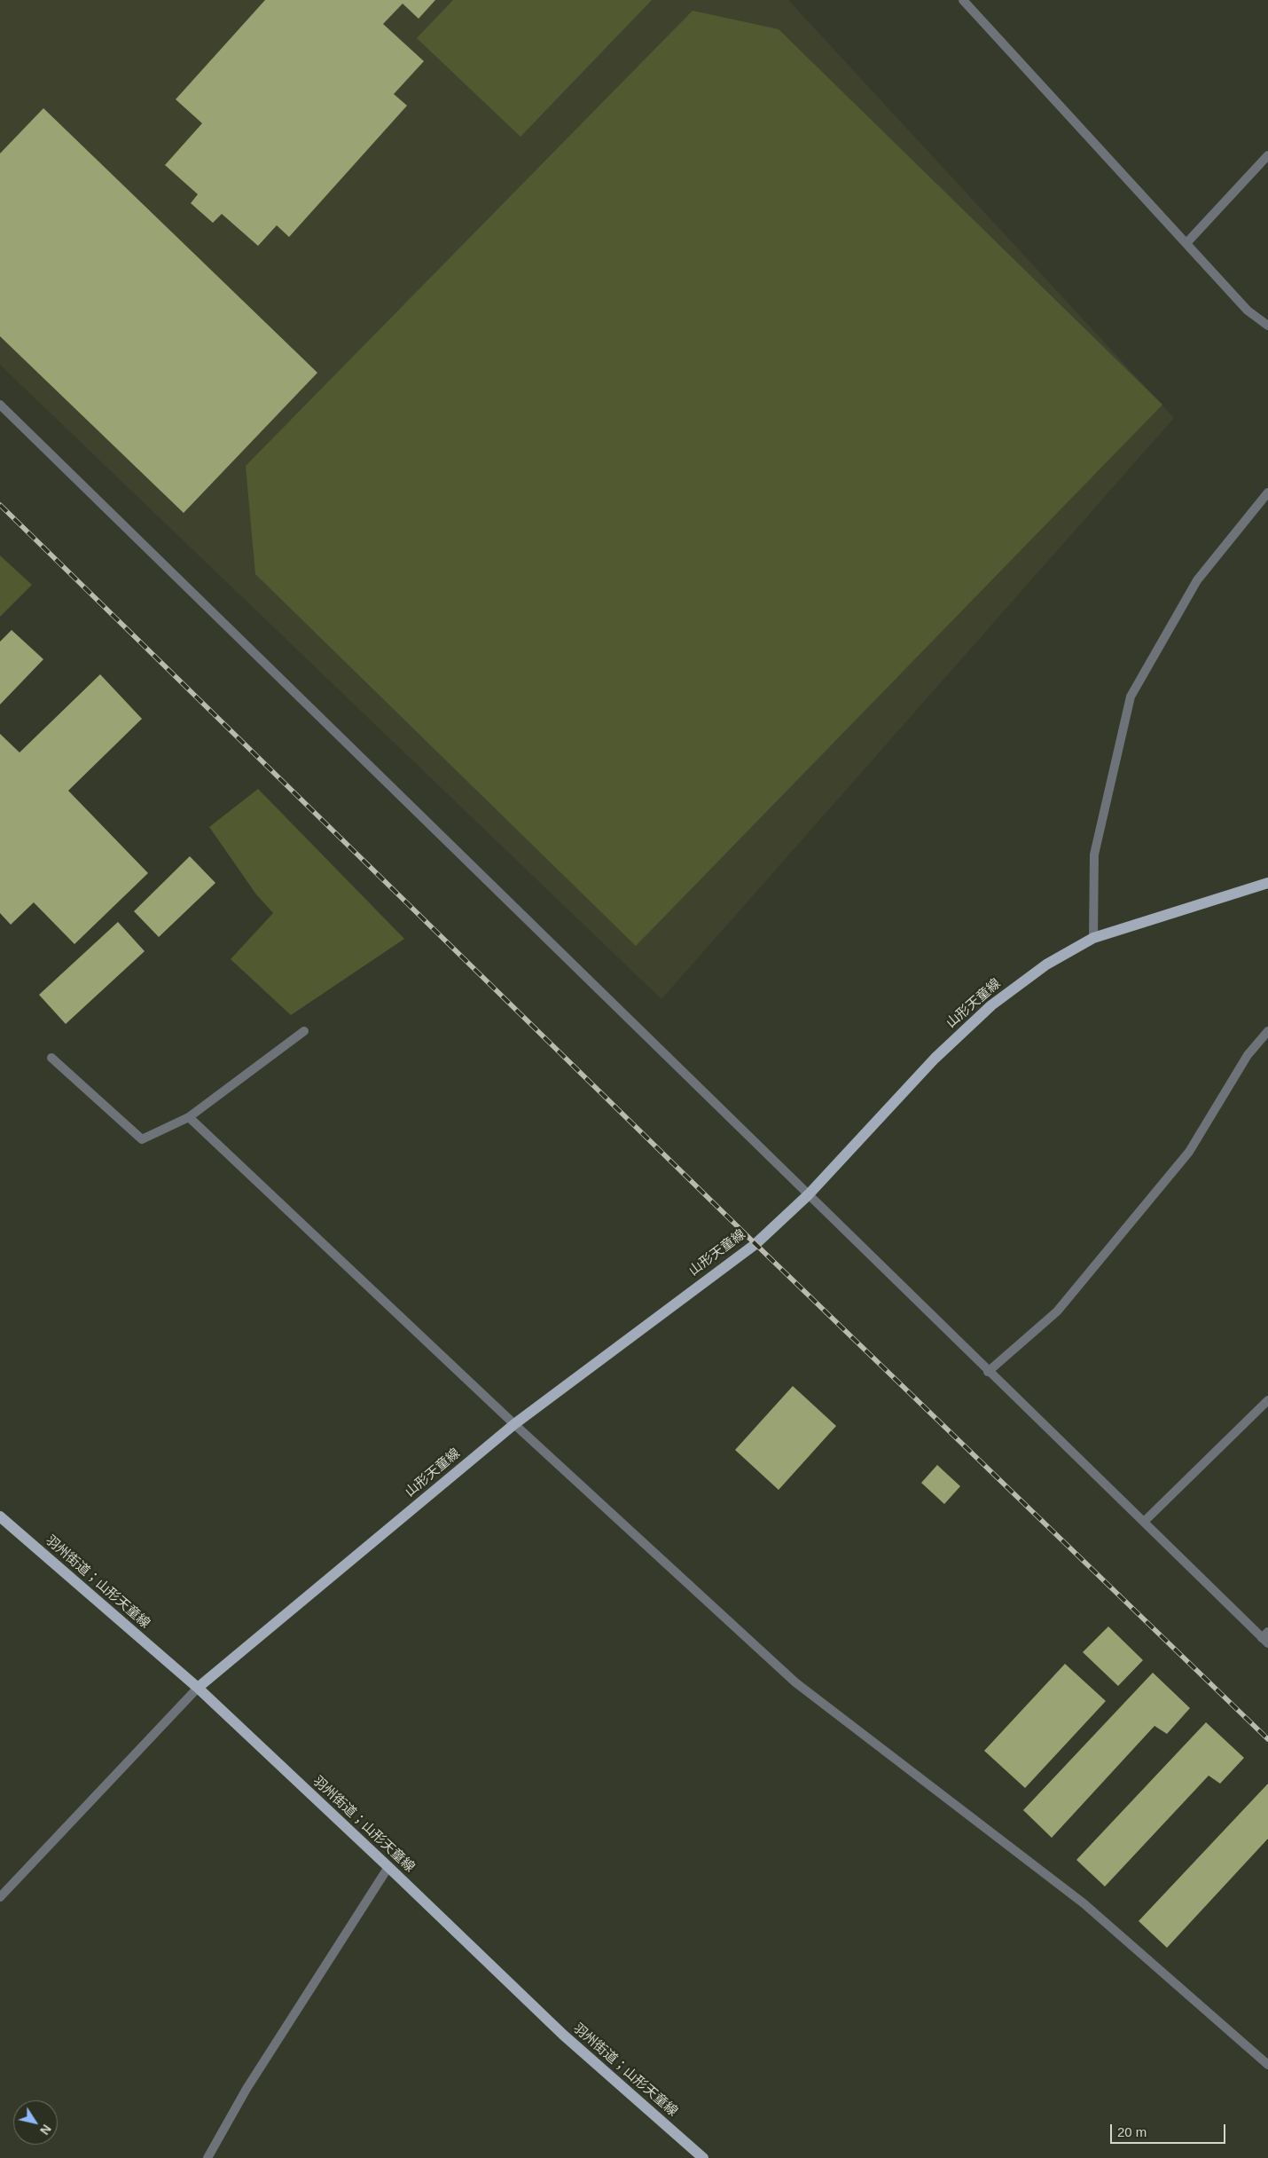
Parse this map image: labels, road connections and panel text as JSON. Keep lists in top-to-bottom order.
{
  "streets": {
    "main road": ["山形天童線", "羽州街道；山形天童線"]
  },
  "crossings": [
    ["山形天童線", "羽州街道；山形天童線"]
  ],
  "scale_bar": "20 m",
  "north": "bottom right"
}
